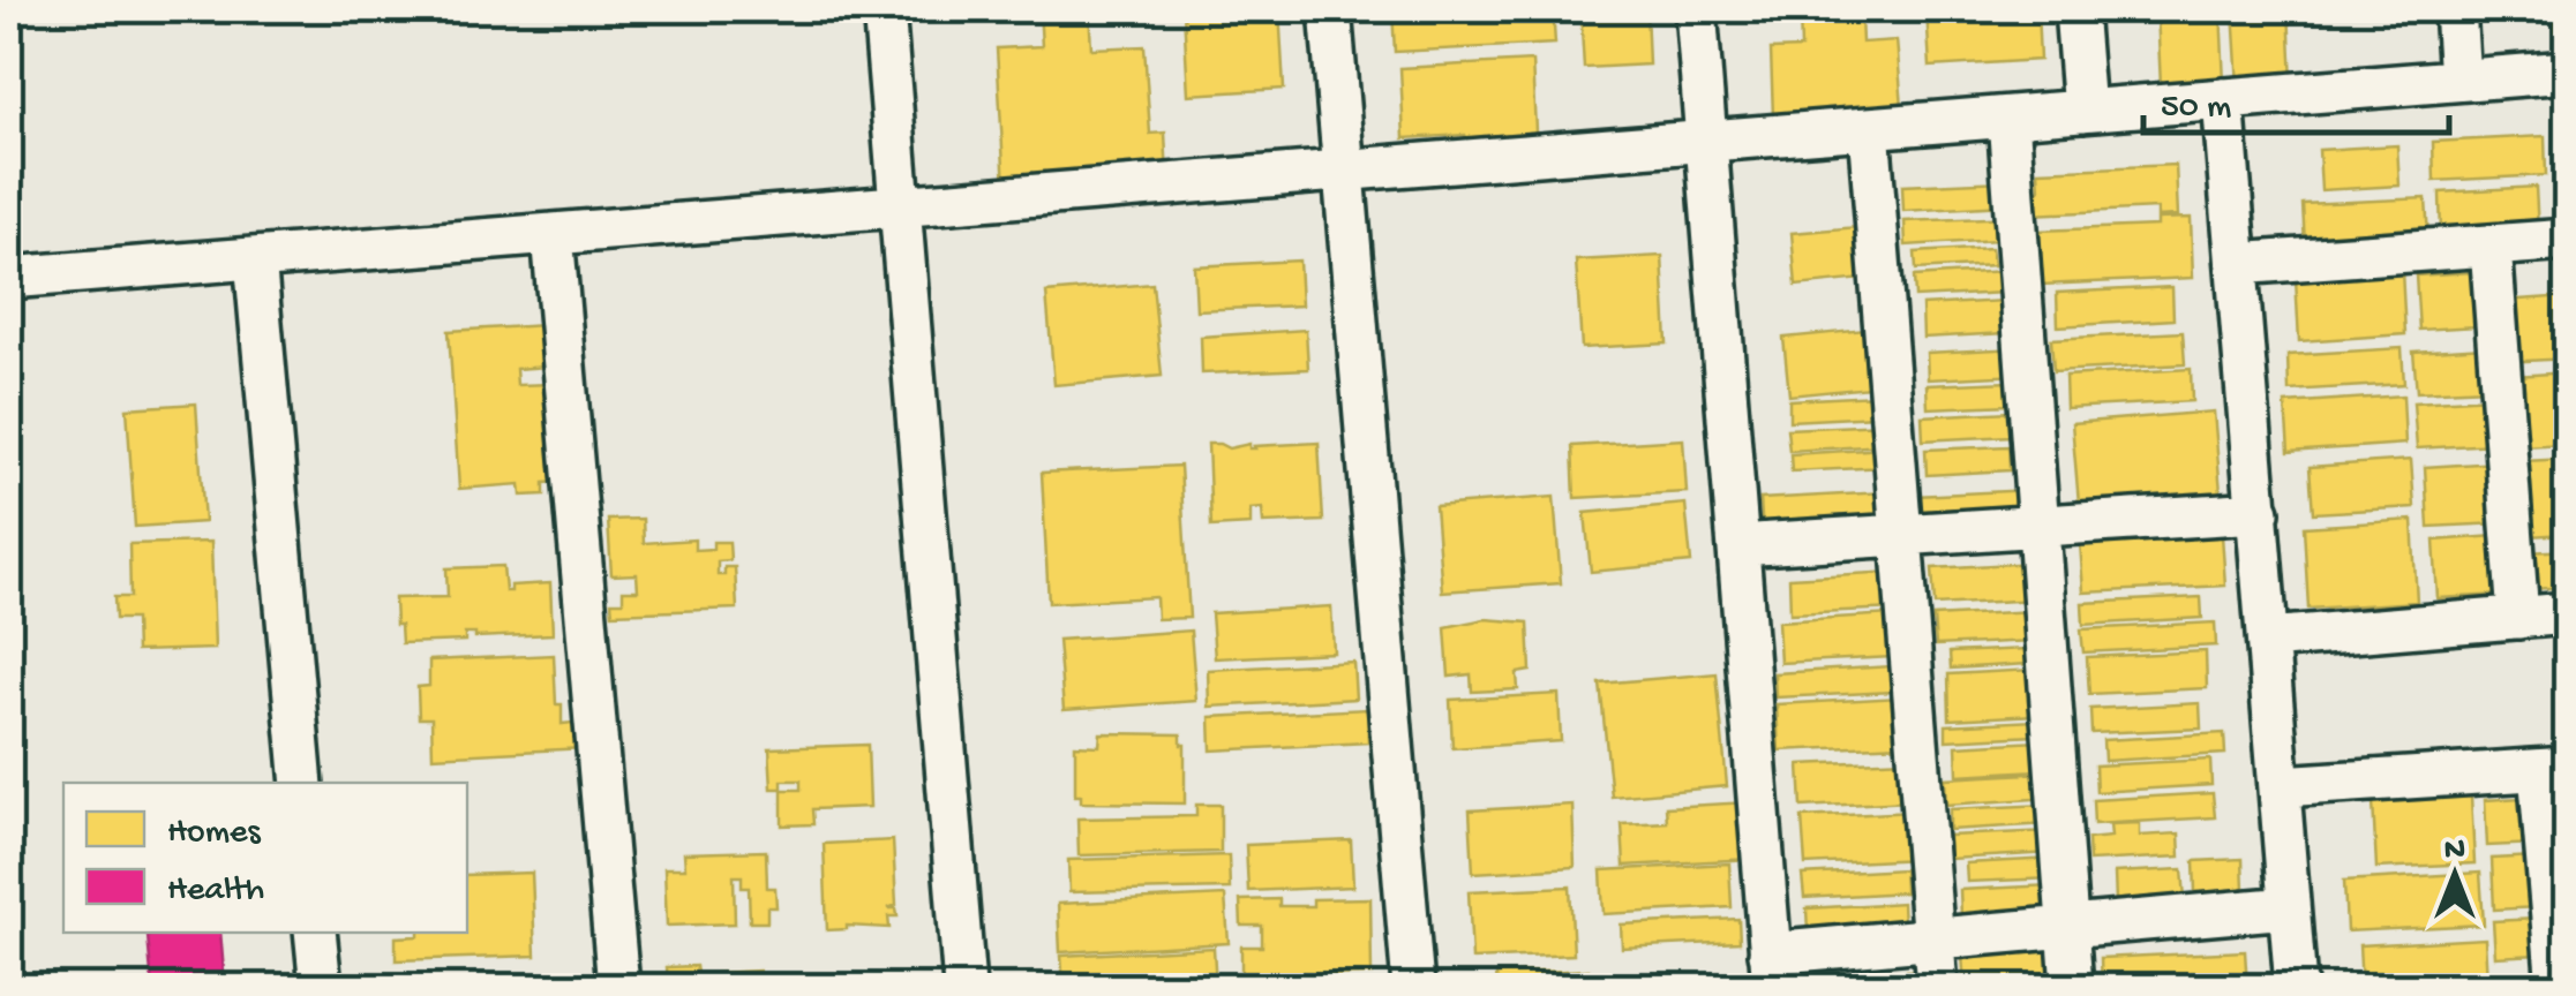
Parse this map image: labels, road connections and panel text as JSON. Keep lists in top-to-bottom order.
{
  "legend": ["Homes", "Health"],
  "scale_bar": "50 m",
  "north": "top"
}
